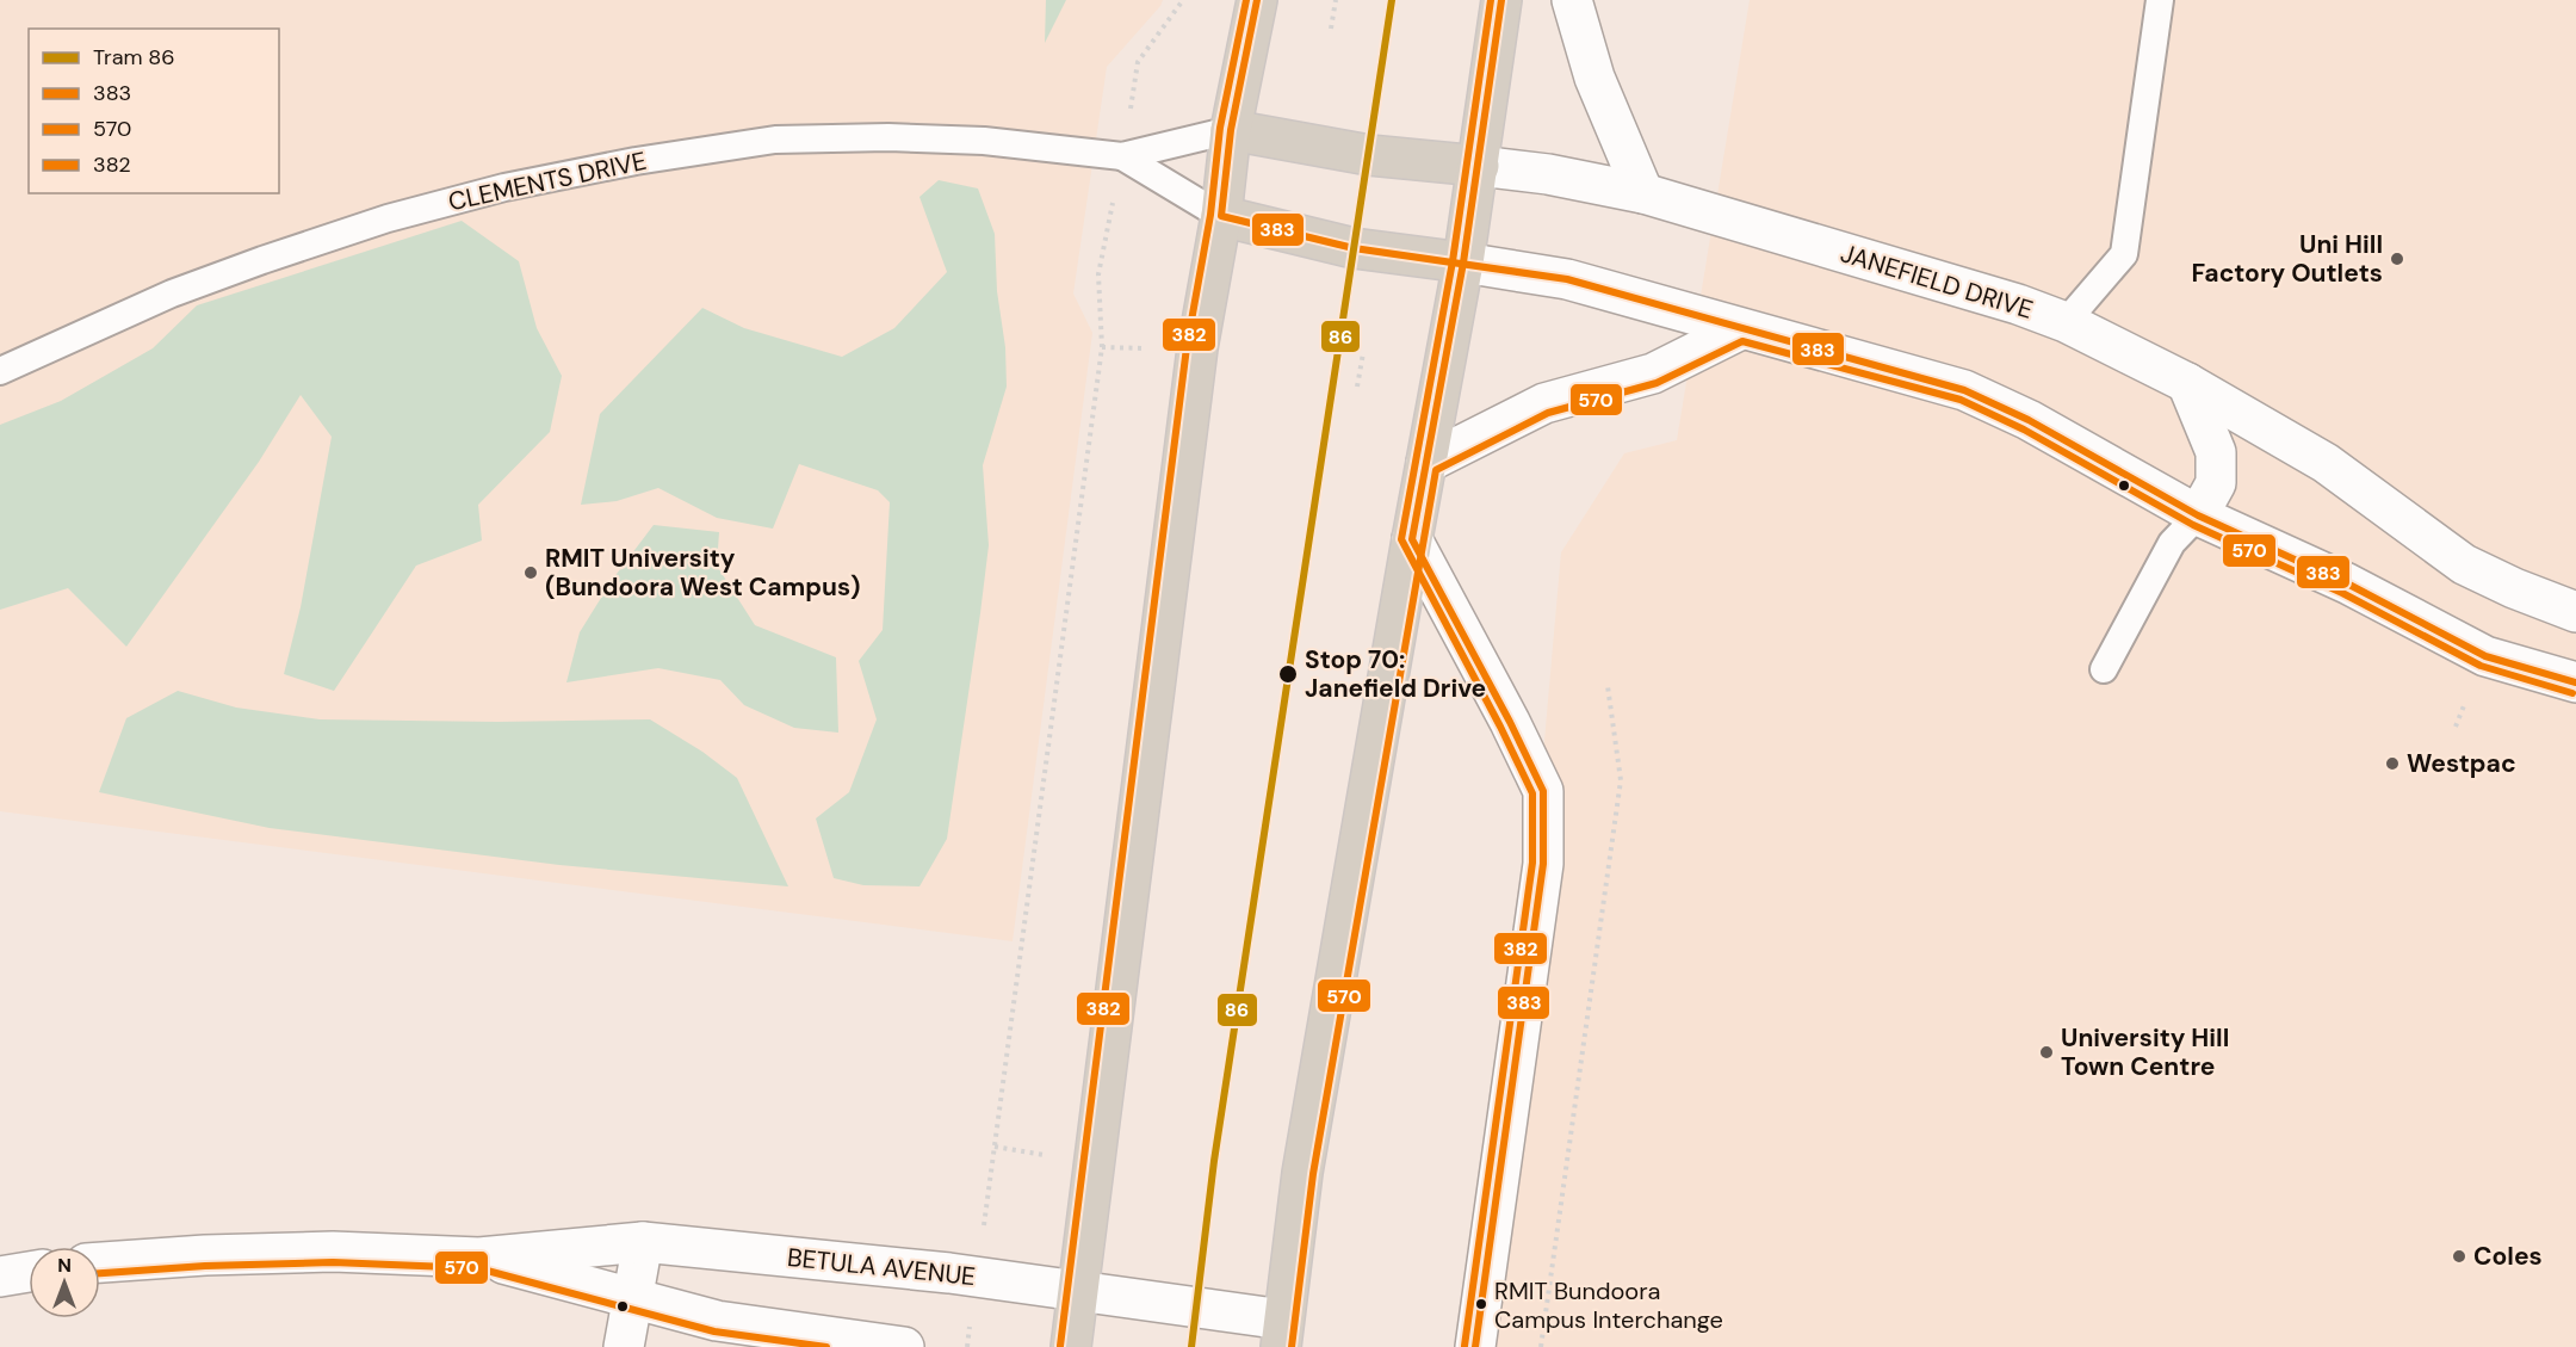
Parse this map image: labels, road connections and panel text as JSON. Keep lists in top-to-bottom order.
{
  "streets": {
    "highway": ["JANEFIELD DRIVE"],
    "street": ["BETULA AVENUE"],
    "lane": ["CLEMENTS DRIVE"]
  },
  "crossings": [
    ["CLEMENTS DRIVE", "JANEFIELD DRIVE"]
  ],
  "places": [
    "Uni Hill Factory Outlets",
    "RMIT University (Bundoora West Campus)",
    "Stop 70: Janefield Drive",
    "Westpac",
    "University Hill Town Centre",
    "Coles",
    "RMIT Bundoora Campus Interchange"
  ],
  "lines": [
    "tram line 86",
    "transit line 383",
    "transit line 382",
    "transit line 570"
  ],
  "legend": [
    "Tram 86",
    "383",
    "570",
    "382"
  ],
  "north": "top"
}
